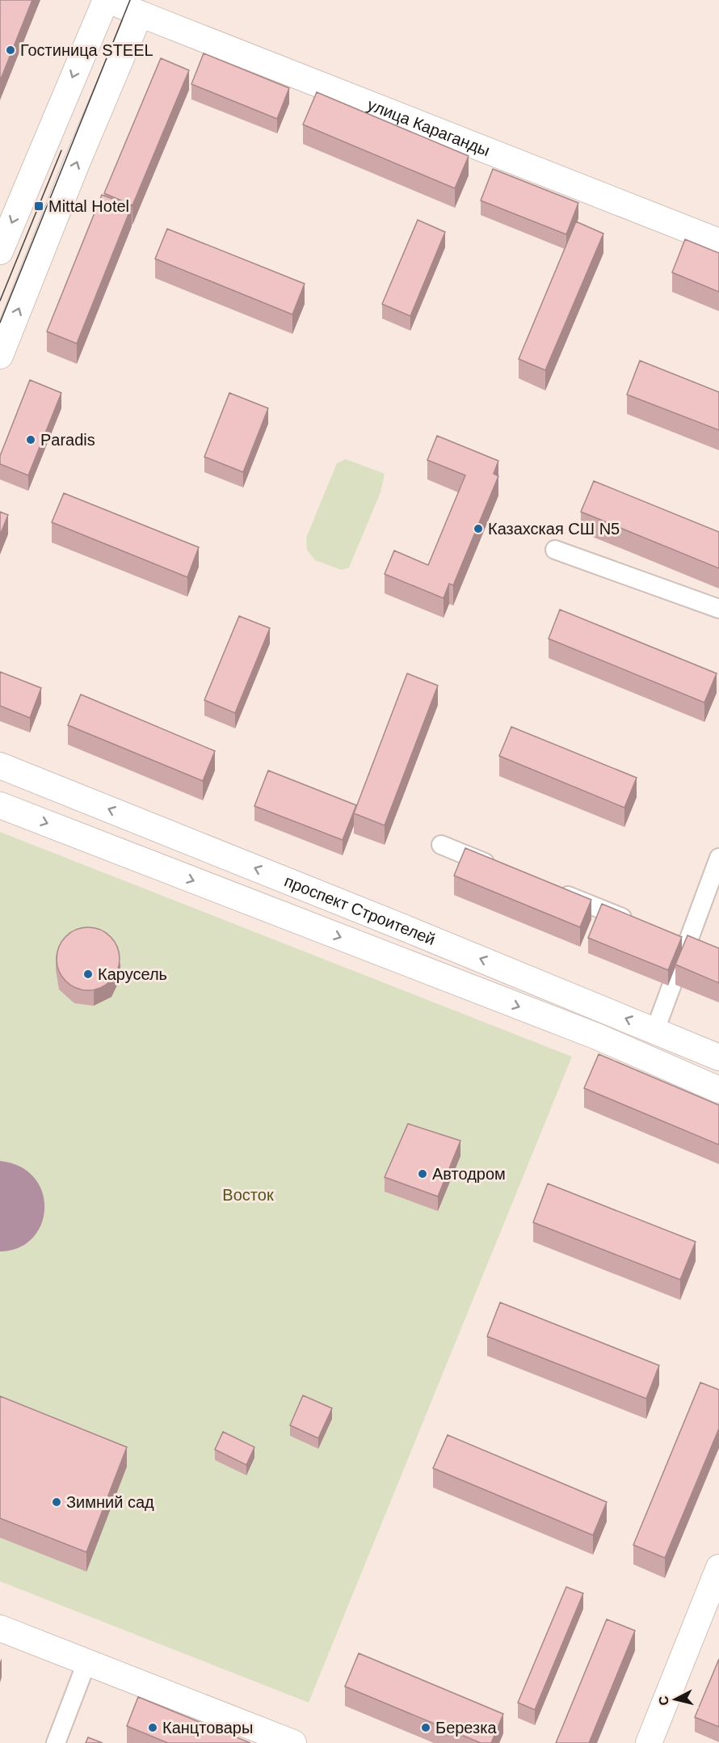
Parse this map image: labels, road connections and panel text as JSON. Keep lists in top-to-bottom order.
{
  "streets": {
    "street": ["улица Караганды", "проспект Строителей"]
  },
  "parks": ["Восток"],
  "places": {
    "other": [
      "Гостиница STEEL",
      "Paradis",
      "Казахская СШ N5",
      "Карусель",
      "Автодром",
      "Зимний сад",
      "Канцтовары",
      "Березка"
    ],
    "transit": ["Mittal Hotel"]
  },
  "north": "left"
}
